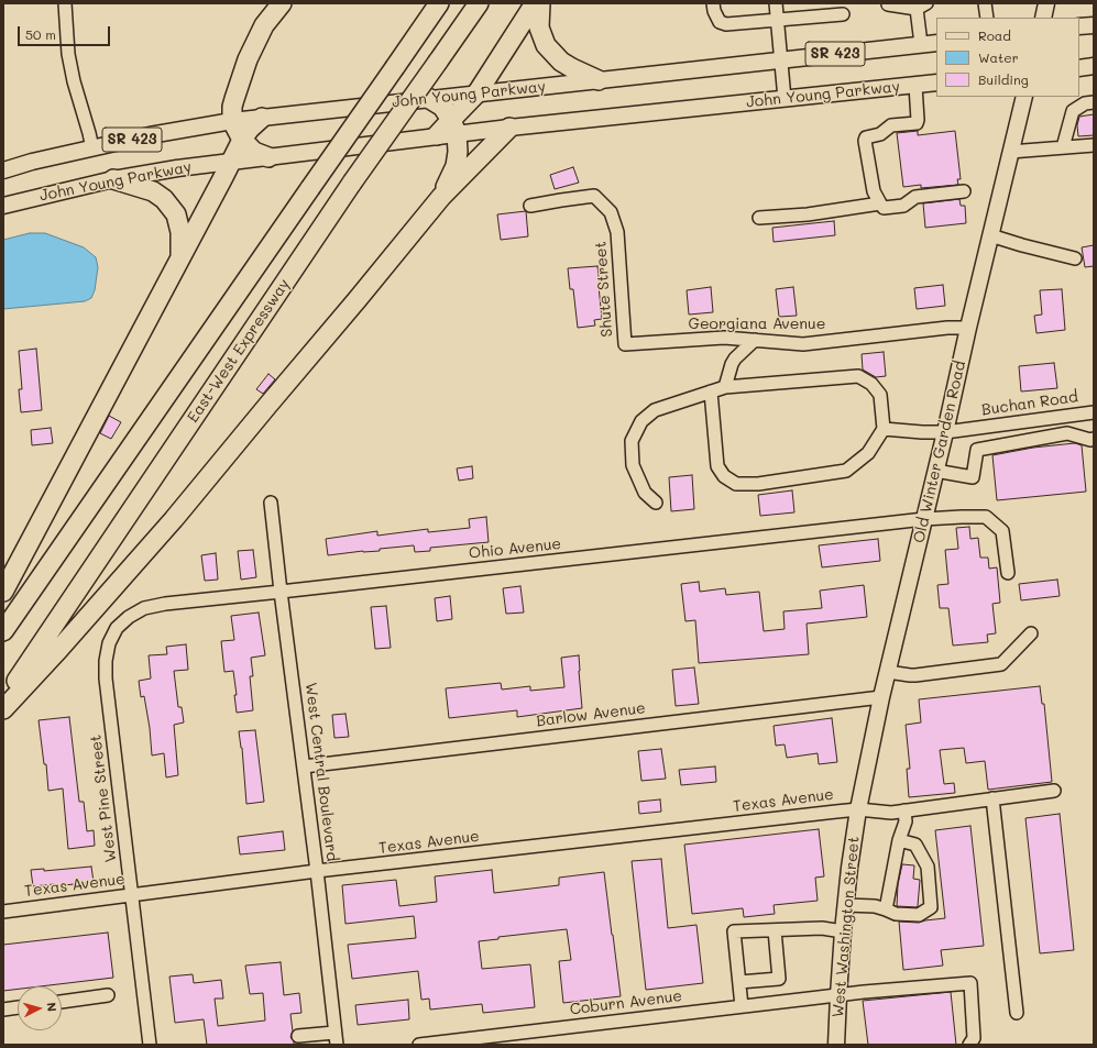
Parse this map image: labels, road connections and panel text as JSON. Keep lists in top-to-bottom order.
{
  "streets": {
    "highway": ["East-West Expressway"],
    "main road": [
      "SR 423",
      "John Young Parkway",
      "Old Winter Garden Road",
      "West Washington Street"
    ],
    "street": [
      "Shute Street",
      "Georgiana Avenue",
      "Buchan Road",
      "Ohio Avenue",
      "Barlow Avenue",
      "West Central Boulevard",
      "West Pine Street",
      "Texas Avenue",
      "Coburn Avenue"
    ]
  },
  "crossings": [
    ["Shute Street", "Georgiana Avenue"],
    ["Georgiana Avenue", "Old Winter Garden Road"],
    ["Buchan Road", "Old Winter Garden Road"],
    ["Old Winter Garden Road", "Ohio Avenue"],
    ["Old Winter Garden Road", "Barlow Avenue"],
    ["Old Winter Garden Road", "Texas Avenue"],
    ["Old Winter Garden Road", "West Washington Street"],
    ["Ohio Avenue", "West Central Boulevard"],
    ["Ohio Avenue", "West Pine Street"],
    ["Barlow Avenue", "West Central Boulevard"],
    ["West Central Boulevard", "Texas Avenue"],
    ["West Pine Street", "Texas Avenue"],
    ["Texas Avenue", "West Washington Street"],
    ["West Washington Street", "Coburn Avenue"]
  ],
  "legend": ["Road", "Water", "Building"],
  "scale_bar": "50 m",
  "north": "right"
}
